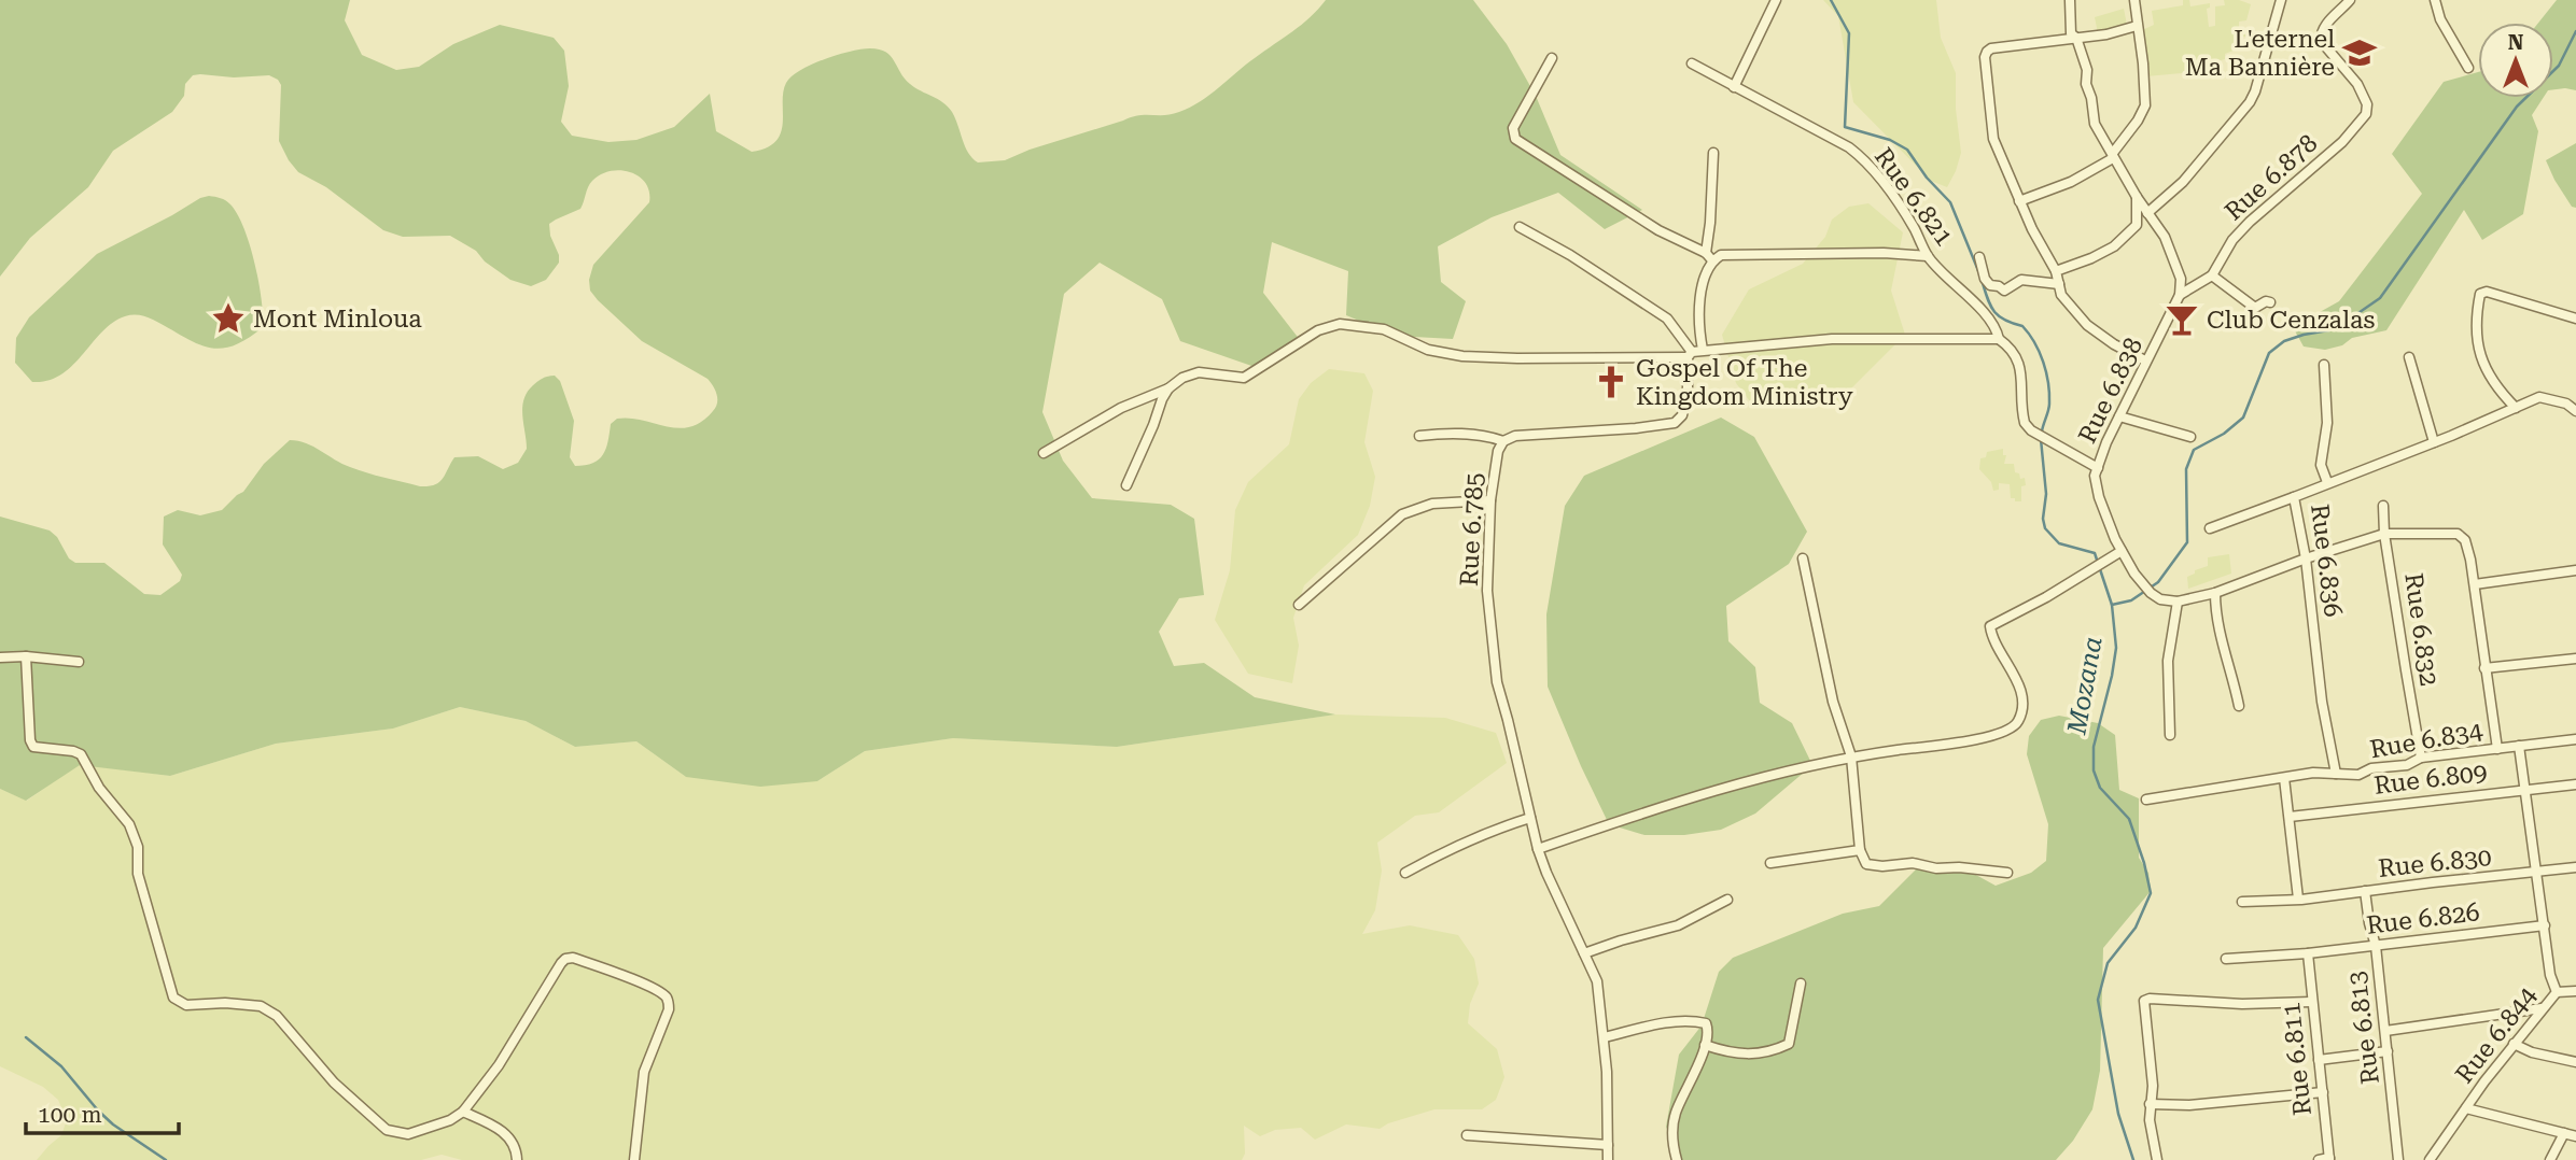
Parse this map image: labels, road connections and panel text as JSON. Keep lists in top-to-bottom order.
{
  "streets": {
    "street": [
      "Rue 6.878",
      "Rue 6.821",
      "Rue 6.838",
      "Rue 6.785",
      "Rue 6.836",
      "Rue 6.832",
      "Rue 6.834",
      "Rue 6.809",
      "Rue 6.830",
      "Rue 6.826",
      "Rue 6.813",
      "Rue 6.844",
      "Rue 6.811"
    ]
  },
  "crossings": [
    ["Rue 6.878", "Rue 6.838"],
    ["Rue 6.821", "Rue 6.838"],
    ["Rue 6.836", "Rue 6.834"],
    ["Rue 6.832", "Rue 6.834"],
    ["Rue 6.834", "Rue 6.844"],
    ["Rue 6.809", "Rue 6.844"],
    ["Rue 6.830", "Rue 6.813"],
    ["Rue 6.830", "Rue 6.844"],
    ["Rue 6.826", "Rue 6.813"],
    ["Rue 6.826", "Rue 6.844"],
    ["Rue 6.826", "Rue 6.811"]
  ],
  "water": ["Mozana"],
  "places": {
    "school or university": ["L'eternel Ma Bannière"],
    "place": ["Mont Minloua"],
    "bar": ["Club Cenzalas"],
    "church": ["Gospel Of The Kingdom Ministry"]
  },
  "scale_bar": "100 m",
  "north": "top"
}
